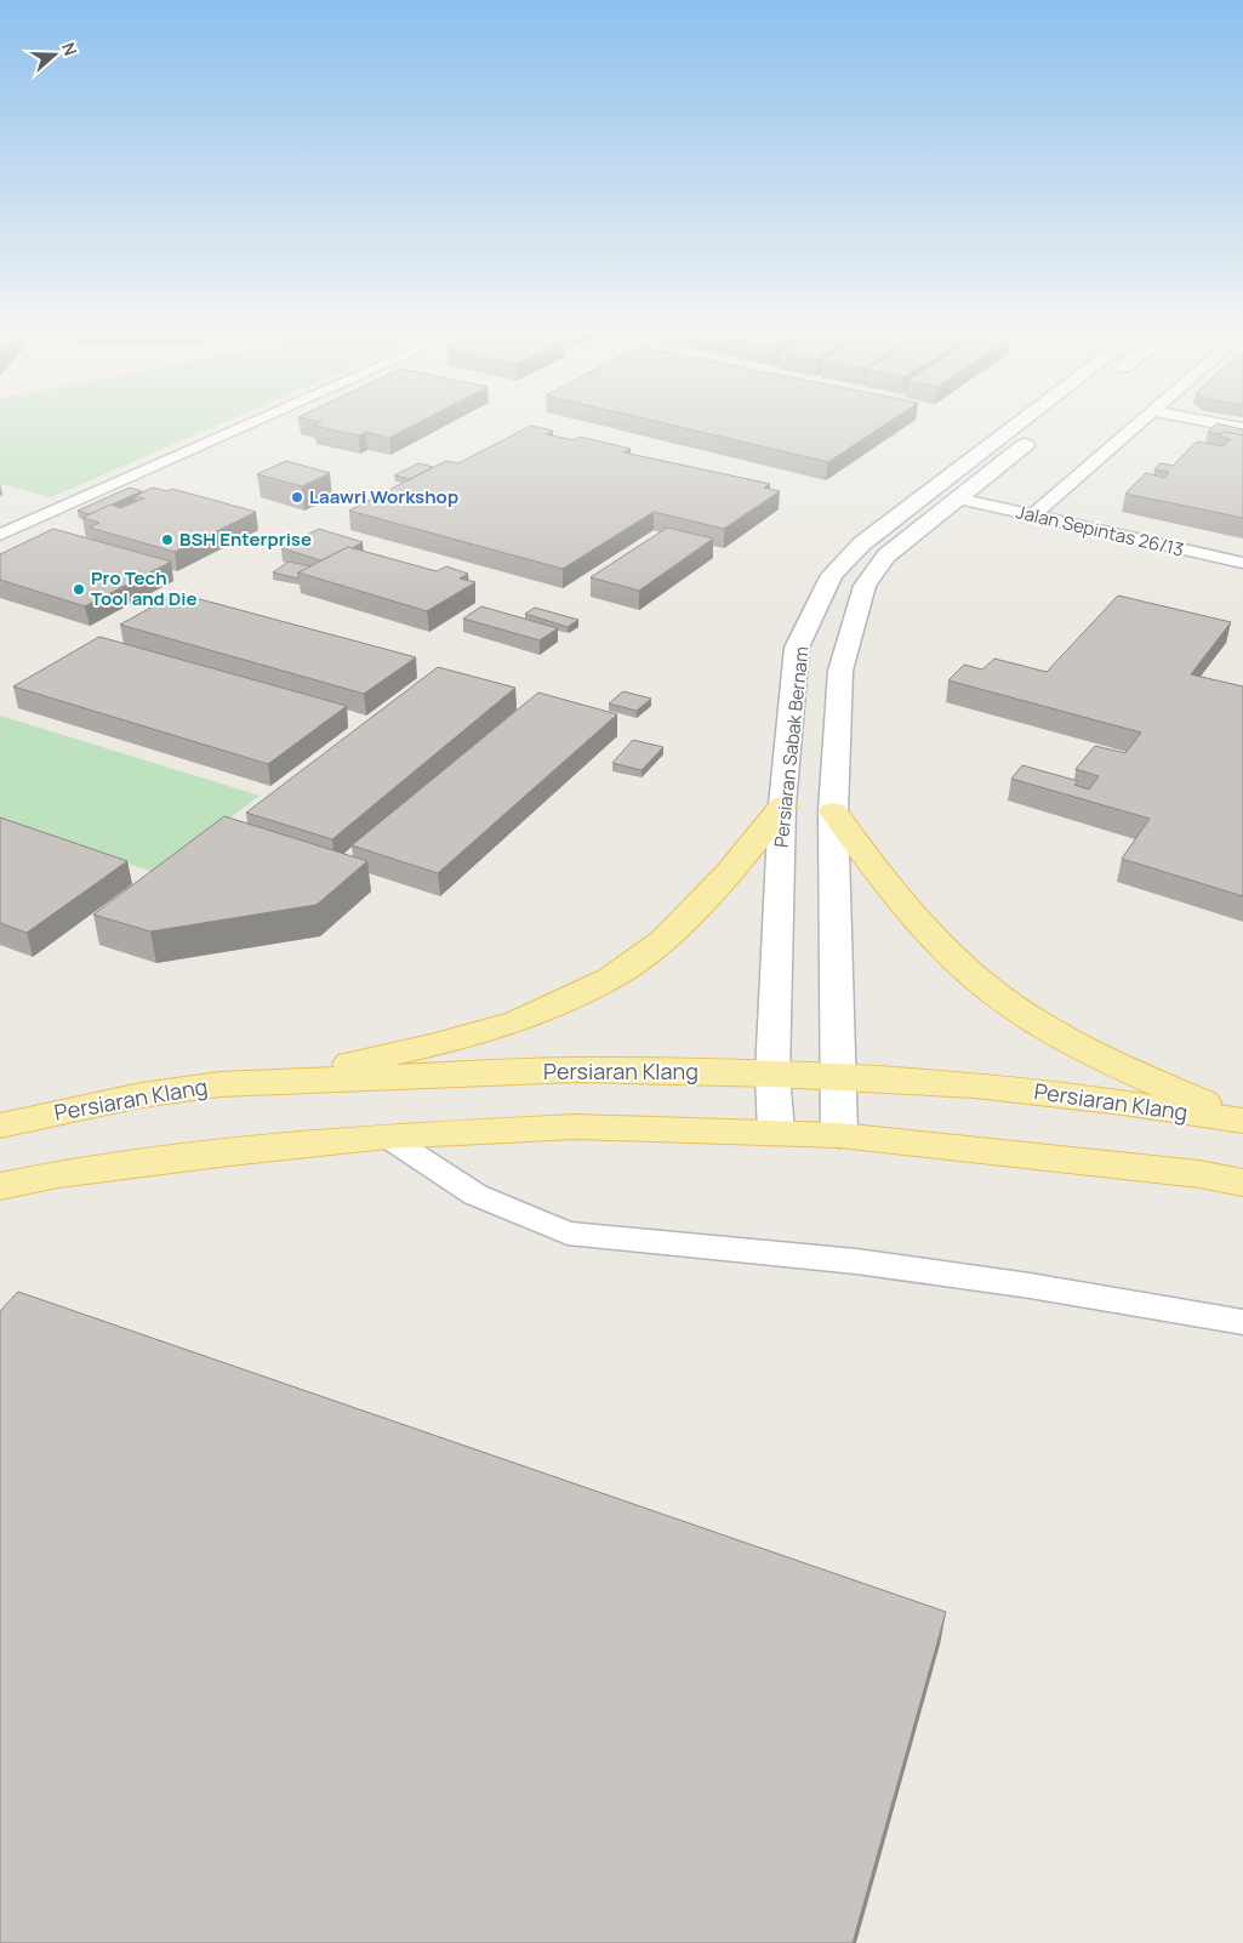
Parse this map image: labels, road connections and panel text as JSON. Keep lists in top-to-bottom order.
{
  "streets": {
    "main road": ["Persiaran Klang"],
    "street": ["Jalan Sepintas 26/13", "Persiaran Sabak Bernam"]
  },
  "crossings": [
    ["Jalan Sepintas 26/13", "Persiaran Sabak Bernam"],
    ["Persiaran Sabak Bernam", "Persiaran Klang"]
  ],
  "places": ["Laawri Workshop", "BSH Enterprise", "Pro Tech Tool and Die"],
  "north": "right"
}
